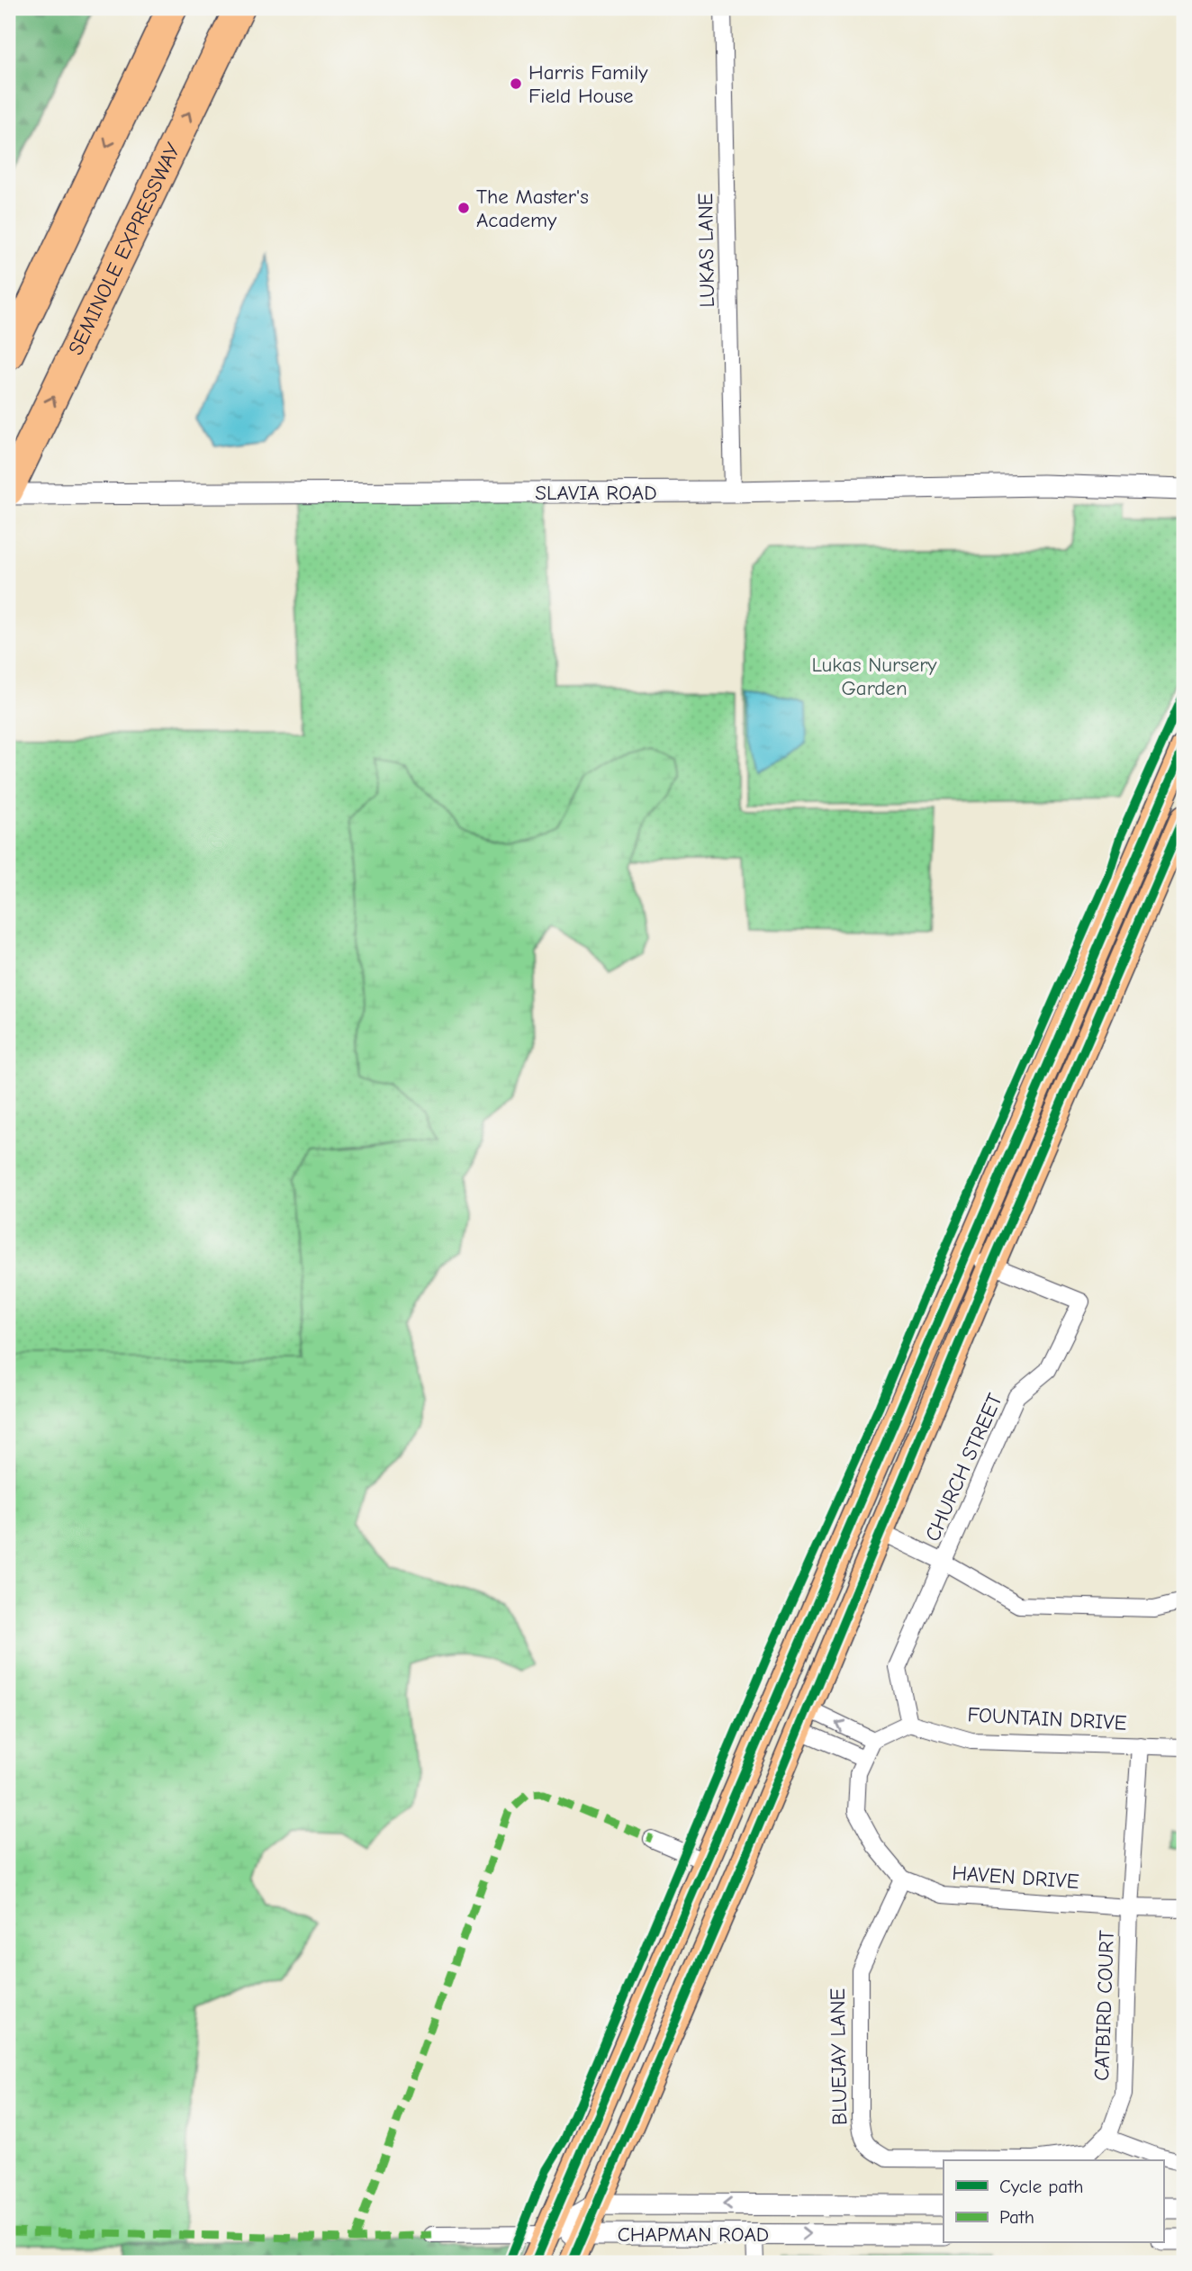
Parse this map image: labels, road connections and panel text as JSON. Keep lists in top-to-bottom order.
{
  "streets": {
    "highway": ["SEMINOLE EXPRESSWAY"],
    "street": [
      "LUKAS LANE",
      "SLAVIA ROAD",
      "CHURCH STREET",
      "FOUNTAIN DRIVE",
      "HAVEN DRIVE",
      "CATBIRD COURT",
      "BLUEJAY LANE",
      "CHAPMAN ROAD"
    ]
  },
  "crossings": [
    ["SEMINOLE EXPRESSWAY", "SLAVIA ROAD"],
    ["LUKAS LANE", "SLAVIA ROAD"],
    ["CHURCH STREET", "FOUNTAIN DRIVE"],
    ["FOUNTAIN DRIVE", "CATBIRD COURT"],
    ["HAVEN DRIVE", "CATBIRD COURT"],
    ["HAVEN DRIVE", "BLUEJAY LANE"]
  ],
  "parks": ["Lukas Nursery Garden"],
  "places": ["Harris Family Field House", "The Master's Academy"],
  "legend": ["Cycle path", "Path"]
}
